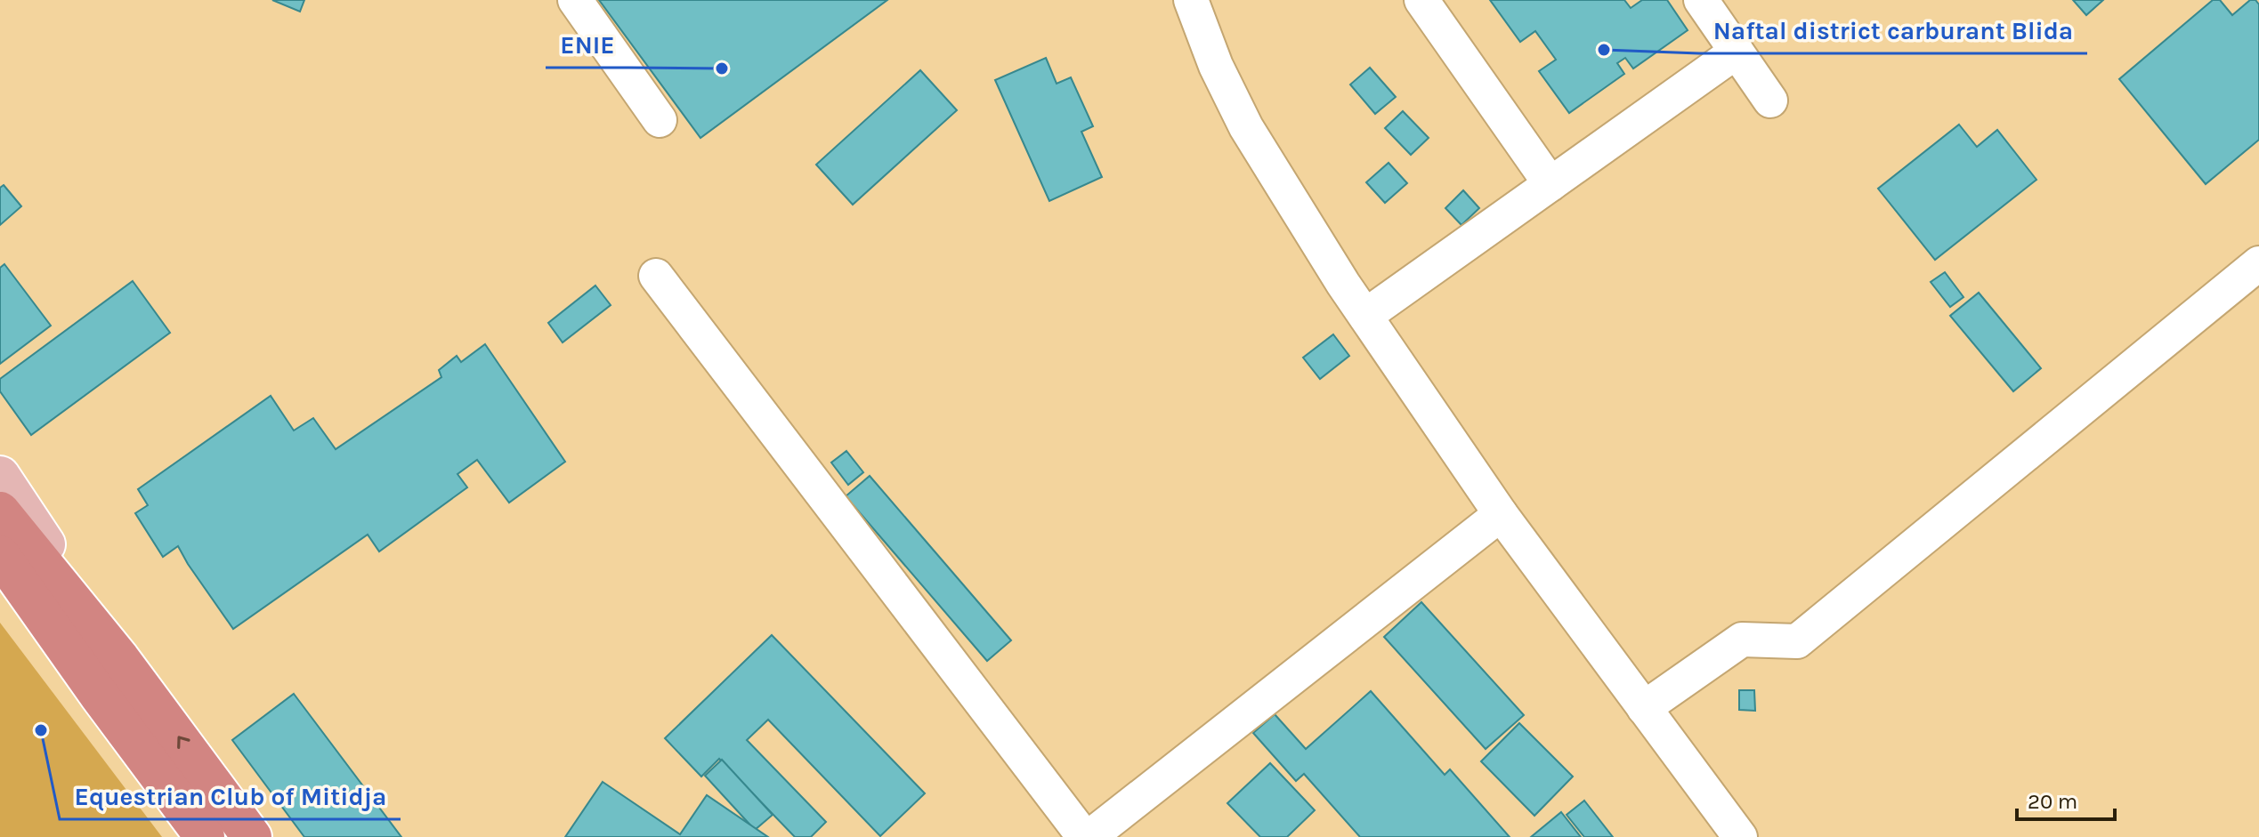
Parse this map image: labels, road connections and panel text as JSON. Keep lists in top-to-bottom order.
{
  "places": ["Naftal district carburant Blida", "ENIE", "Equestrian Club of Mitidja"],
  "scale_bar": "20 m"
}
